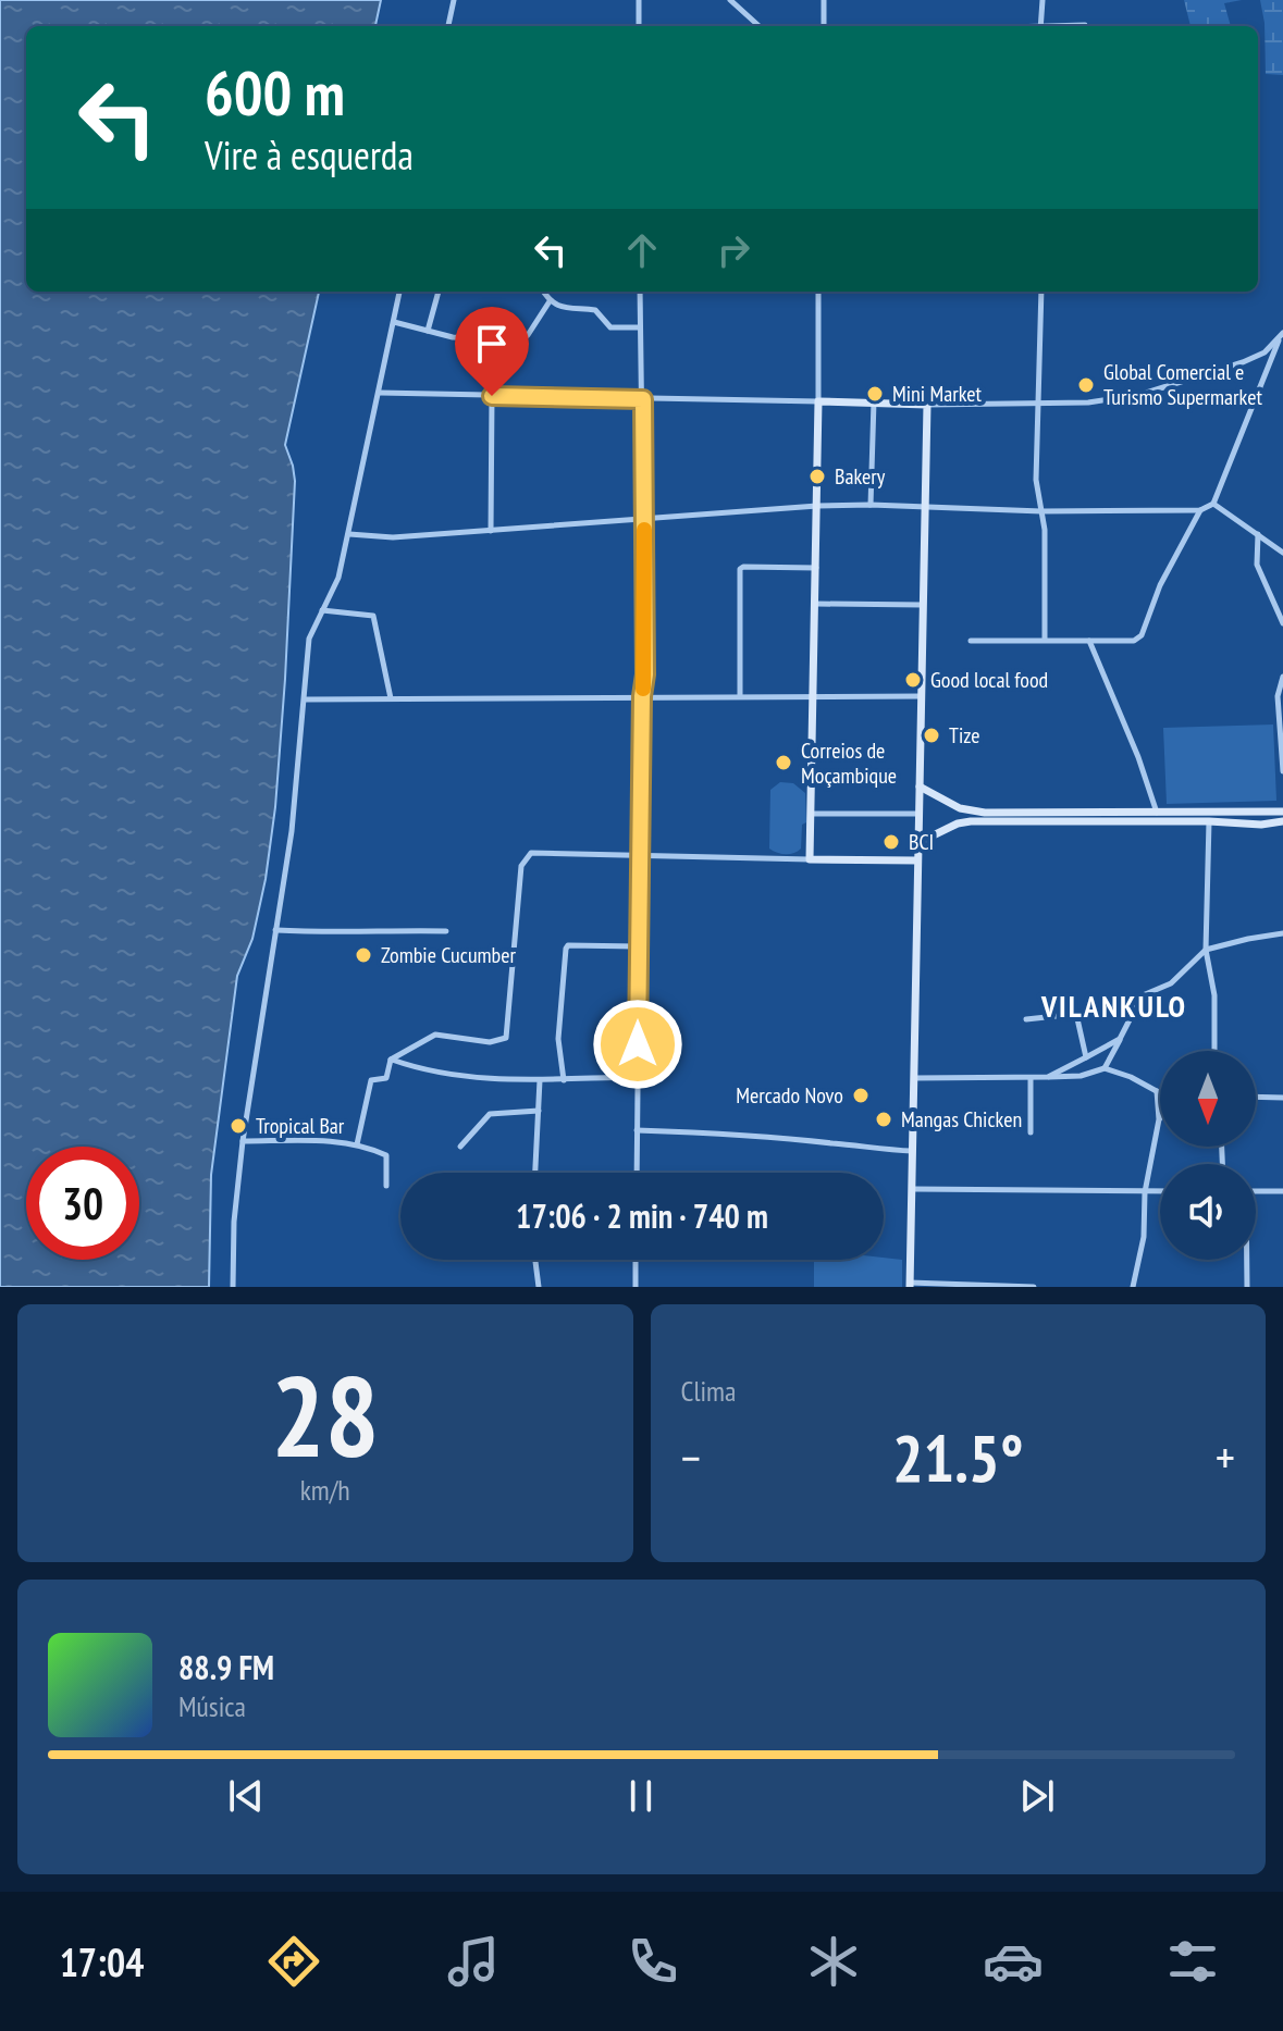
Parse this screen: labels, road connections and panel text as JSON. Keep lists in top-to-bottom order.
{
  "districts": ["VILANKULO"],
  "places": [
    "Global Comercial e Turismo Supermarket",
    "Mini Market",
    "Bakery",
    "Good local food",
    "Tize",
    "Correios de Moçambique",
    "BCI",
    "Zombie Cucumber",
    "Mercado Novo",
    "Mangas Chicken",
    "Tropical Bar"
  ],
  "north": "bottom",
  "page": {
    "turn": ["600 m", "Vire à esquerda"],
    "limit": "30",
    "trip": "17:06 · 2 min · 740 m",
    "tile": [
      ["28", "km/h"],
      "Clima"
    ],
    "heat": ["−", "21.5°", "+"],
    "song": ["88.9 FM", "Música"],
    "tabs": "17:04"
  }
}
